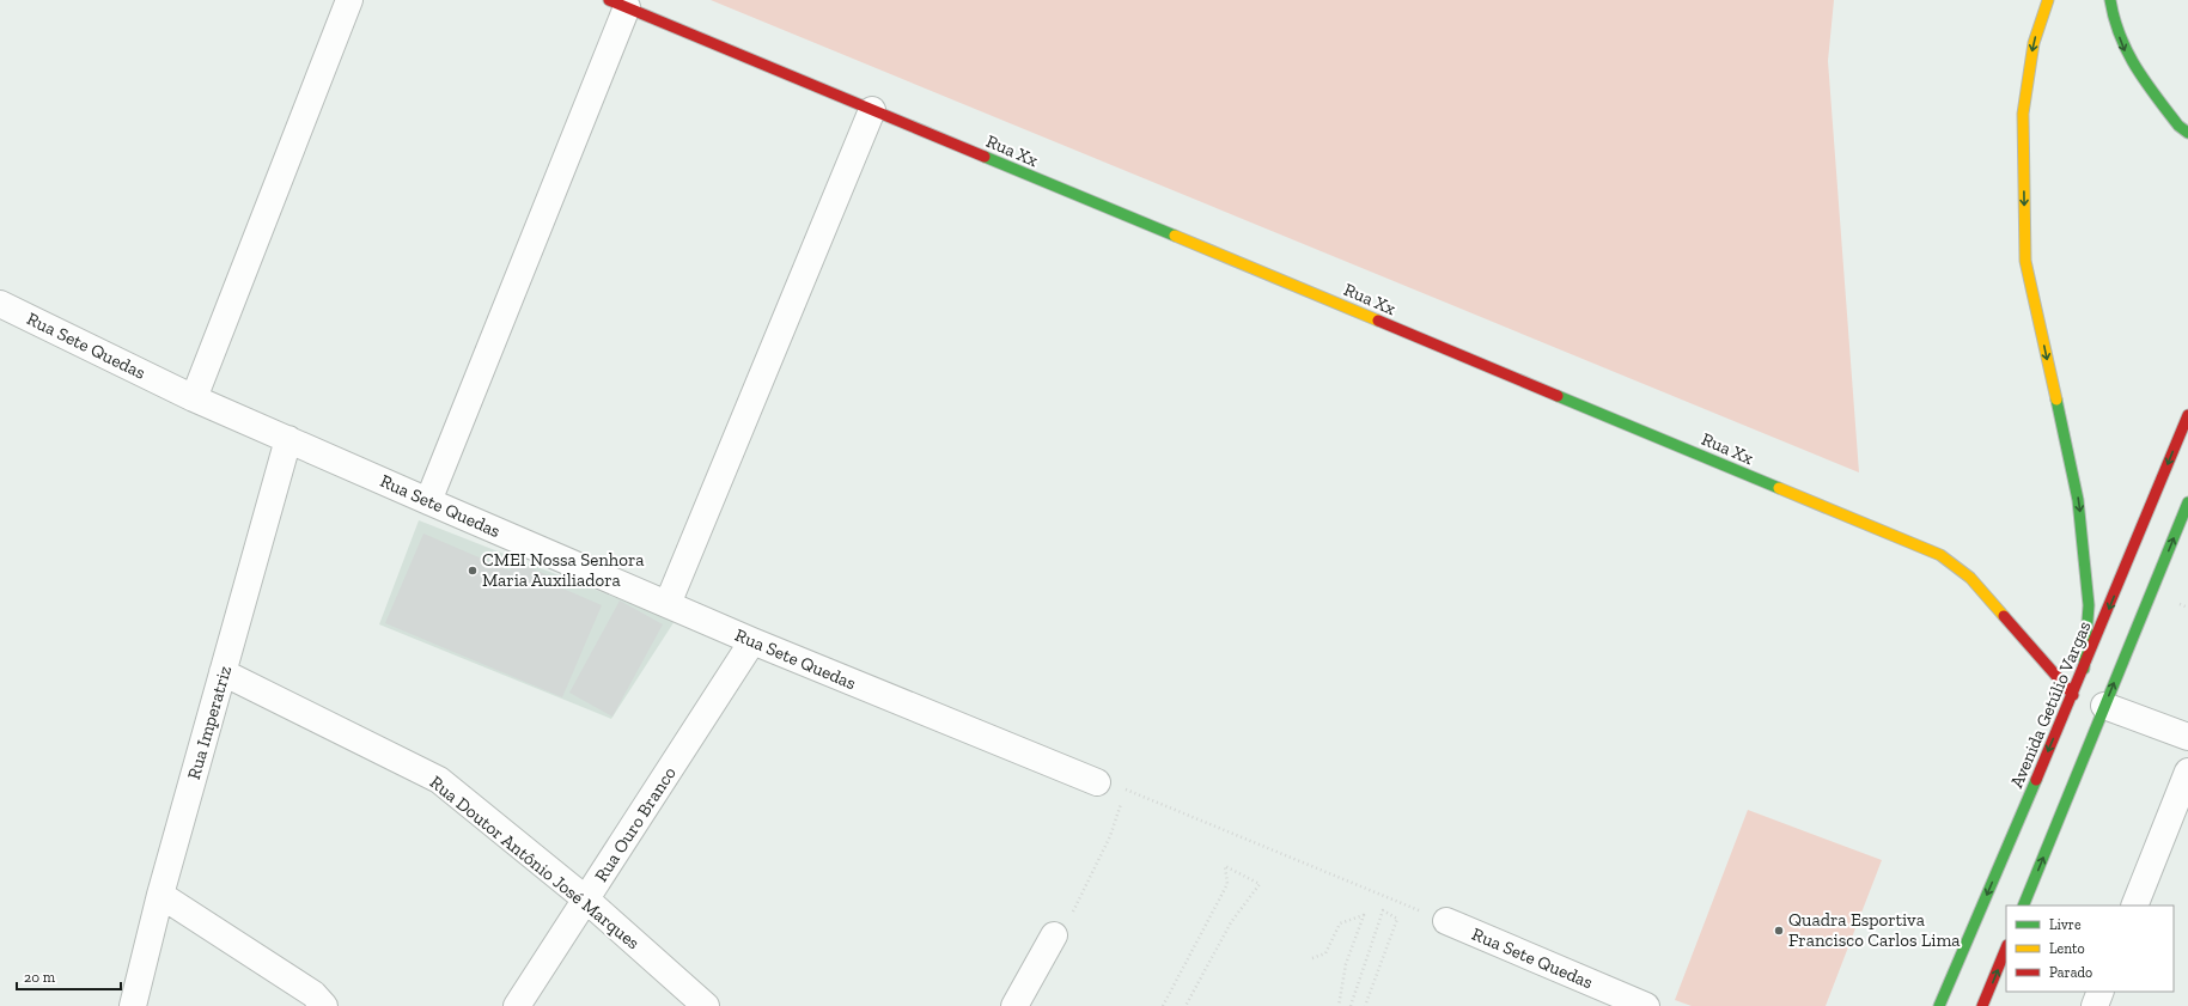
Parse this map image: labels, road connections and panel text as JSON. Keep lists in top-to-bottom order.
{
  "streets": {
    "main road": ["Rua Xx", "Avenida Getúlio Vargas"],
    "street": [
      "Rua Sete Quedas",
      "Rua Imperatriz",
      "Rua Ouro Branco",
      "Rua Doutor Antônio José Marques"
    ]
  },
  "crossings": [
    ["Rua Xx", "Avenida Getúlio Vargas"],
    ["Rua Sete Quedas", "Rua Imperatriz"],
    ["Rua Sete Quedas", "Rua Ouro Branco"],
    ["Rua Imperatriz", "Rua Doutor Antônio José Marques"],
    ["Rua Ouro Branco", "Rua Doutor Antônio José Marques"]
  ],
  "places": ["CMEI Nossa Senhora Maria Auxiliadora", "Quadra Esportiva Francisco Carlos Lima"],
  "legend": ["Livre", "Lento", "Parado"],
  "scale_bar": "20 m"
}
